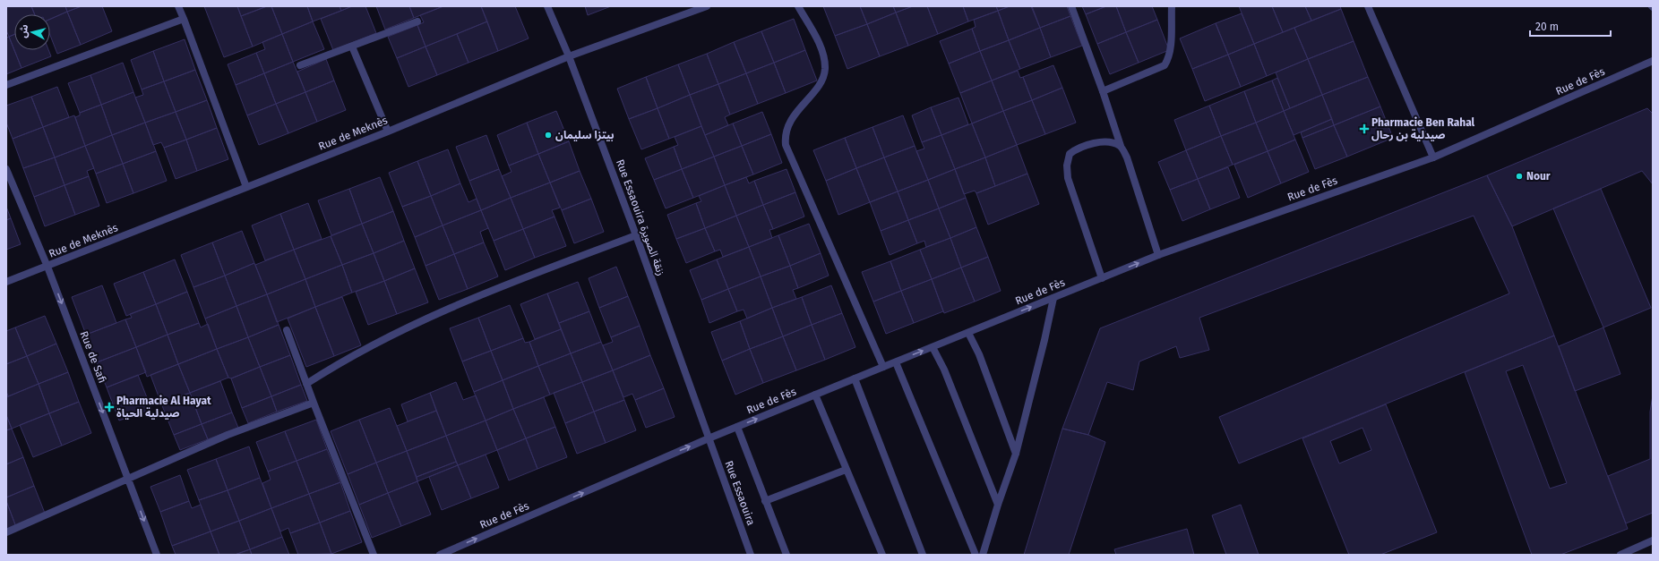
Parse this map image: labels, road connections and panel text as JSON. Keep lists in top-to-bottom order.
{
  "streets": {
    "street": [
      "Rue de Fès",
      "Rue de Meknès",
      "Rue Essaouira زنقة الصويرة",
      "Rue de Safi",
      "Rue Essaouira"
    ]
  },
  "crossings": [
    ["Rue de Fès", "Rue Essaouira زنقة الصويرة"],
    ["Rue de Fès", "Rue Essaouira"],
    ["Rue de Meknès", "Rue Essaouira زنقة الصويرة"],
    ["Rue de Meknès", "Rue de Safi"],
    ["Rue Essaouira زنقة الصويرة", "Rue Essaouira"]
  ],
  "one_way": ["Rue de Fès", "Rue de Safi"],
  "places": {
    "health": ["Pharmacie Ben Rahal صيدلية بن رحال", "Pharmacie Al Hayat صيدلية الحياة"],
    "other": ["بيتزا سليمان", "Nour"]
  },
  "scale_bar": "20 m",
  "north": "left"
}
